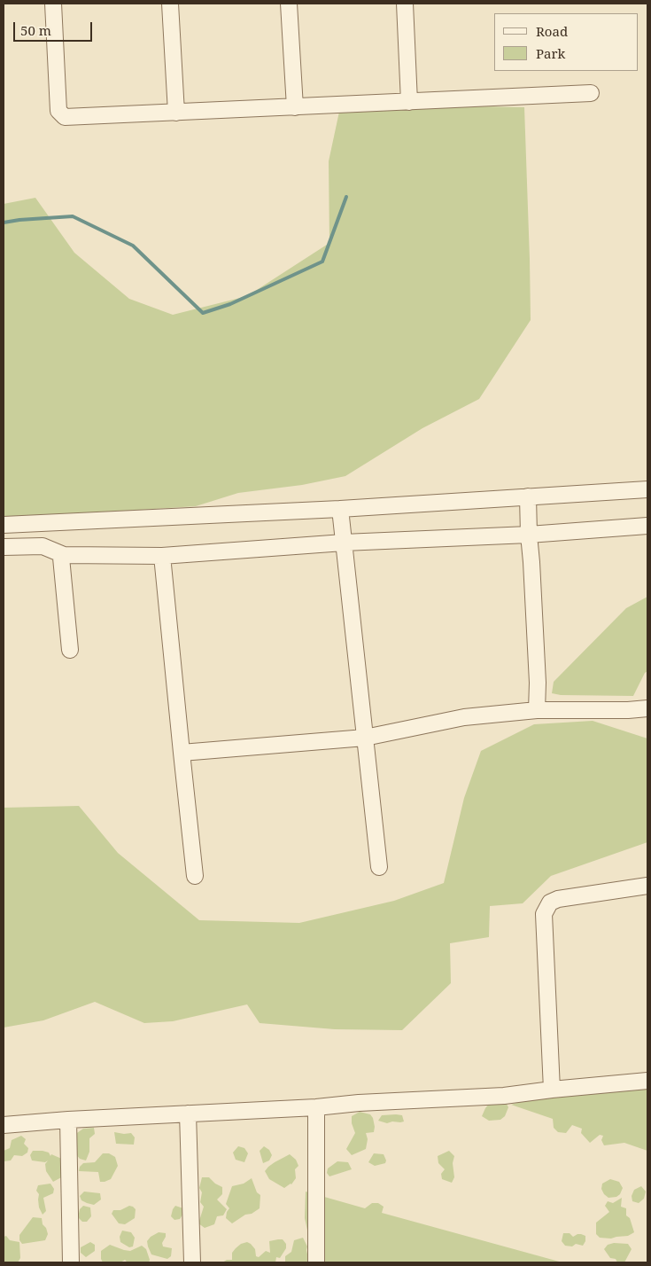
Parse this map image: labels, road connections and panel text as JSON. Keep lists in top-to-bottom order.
{
  "legend": ["Road", "Park"],
  "scale_bar": "50 m"
}
